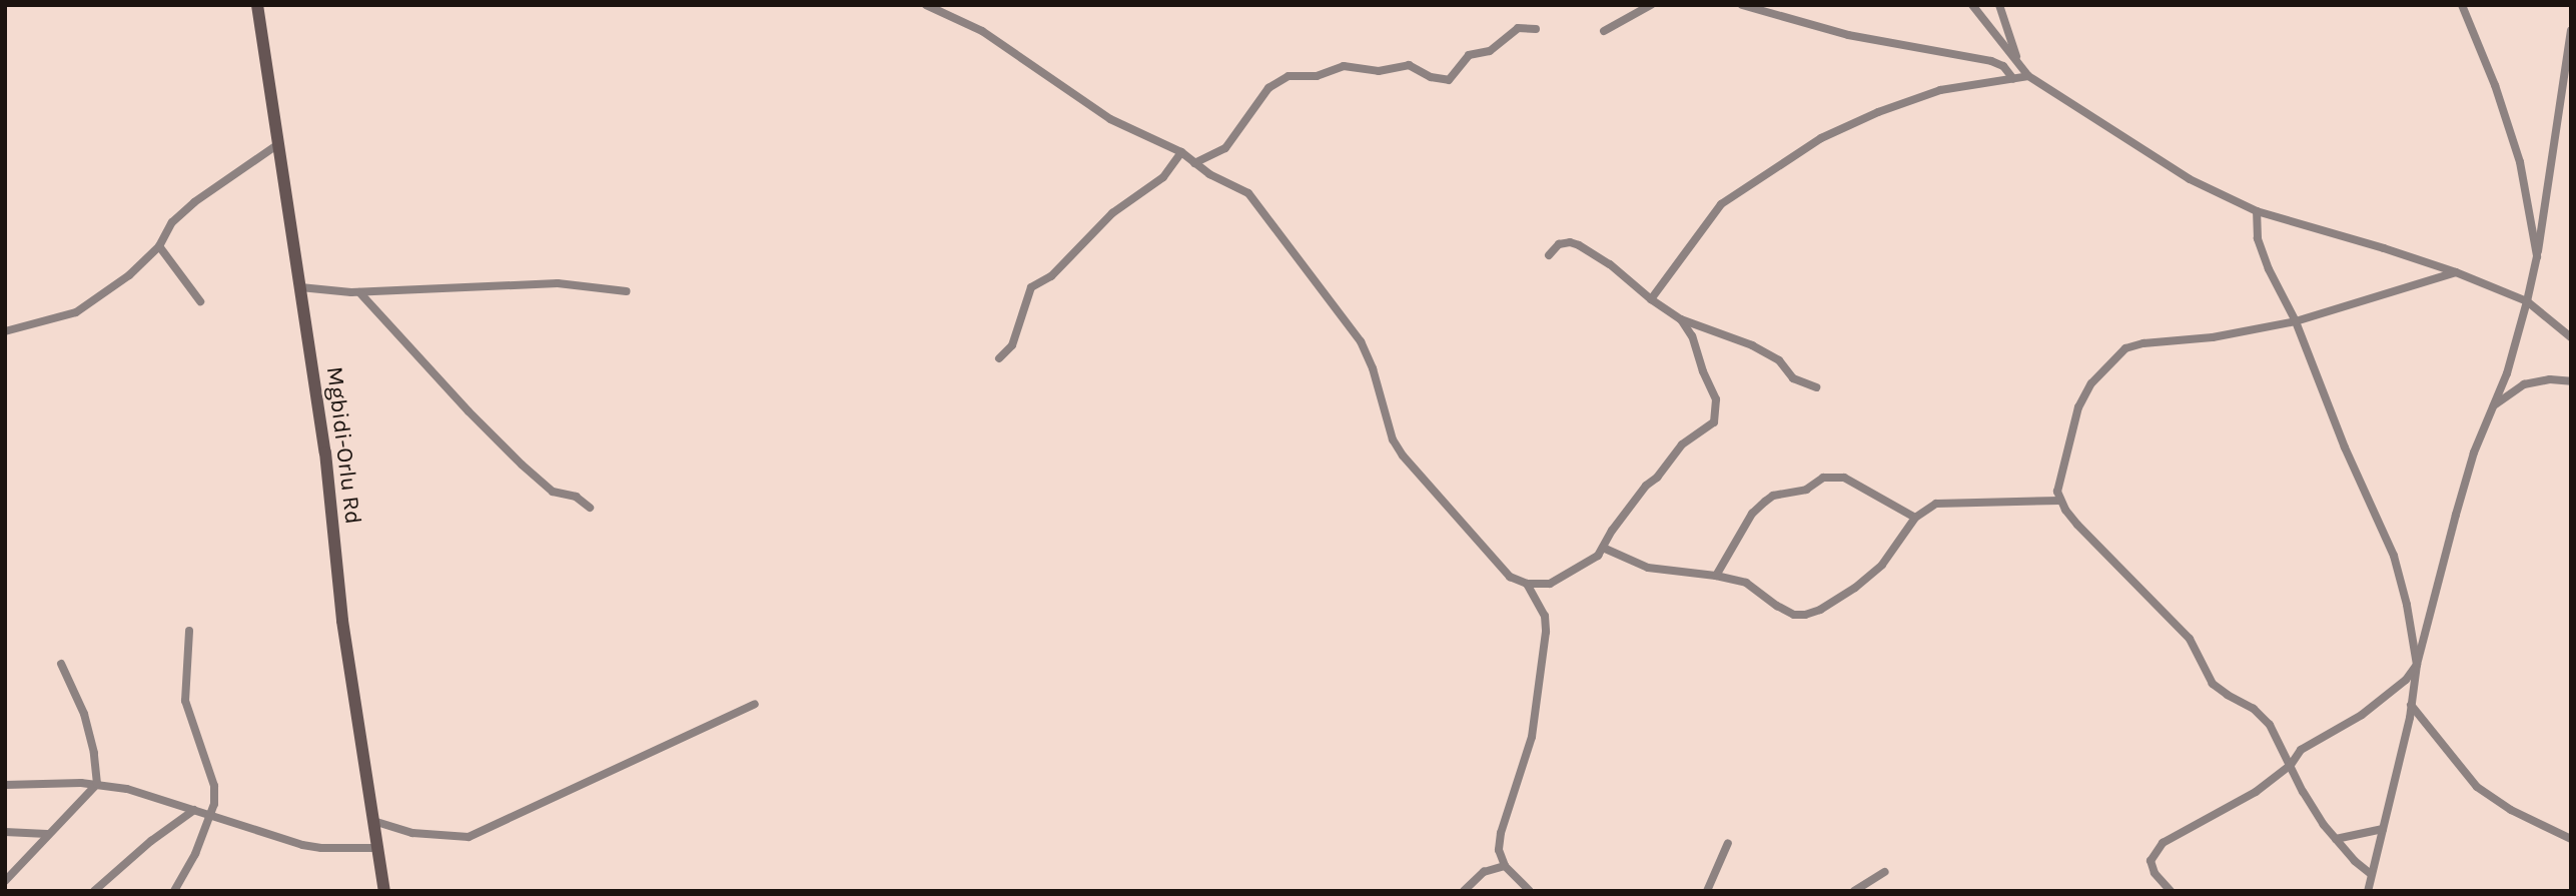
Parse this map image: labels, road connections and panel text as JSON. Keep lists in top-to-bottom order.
{
  "streets": {
    "main road": ["Mgbidi-Orlu Rd"]
  }
}
